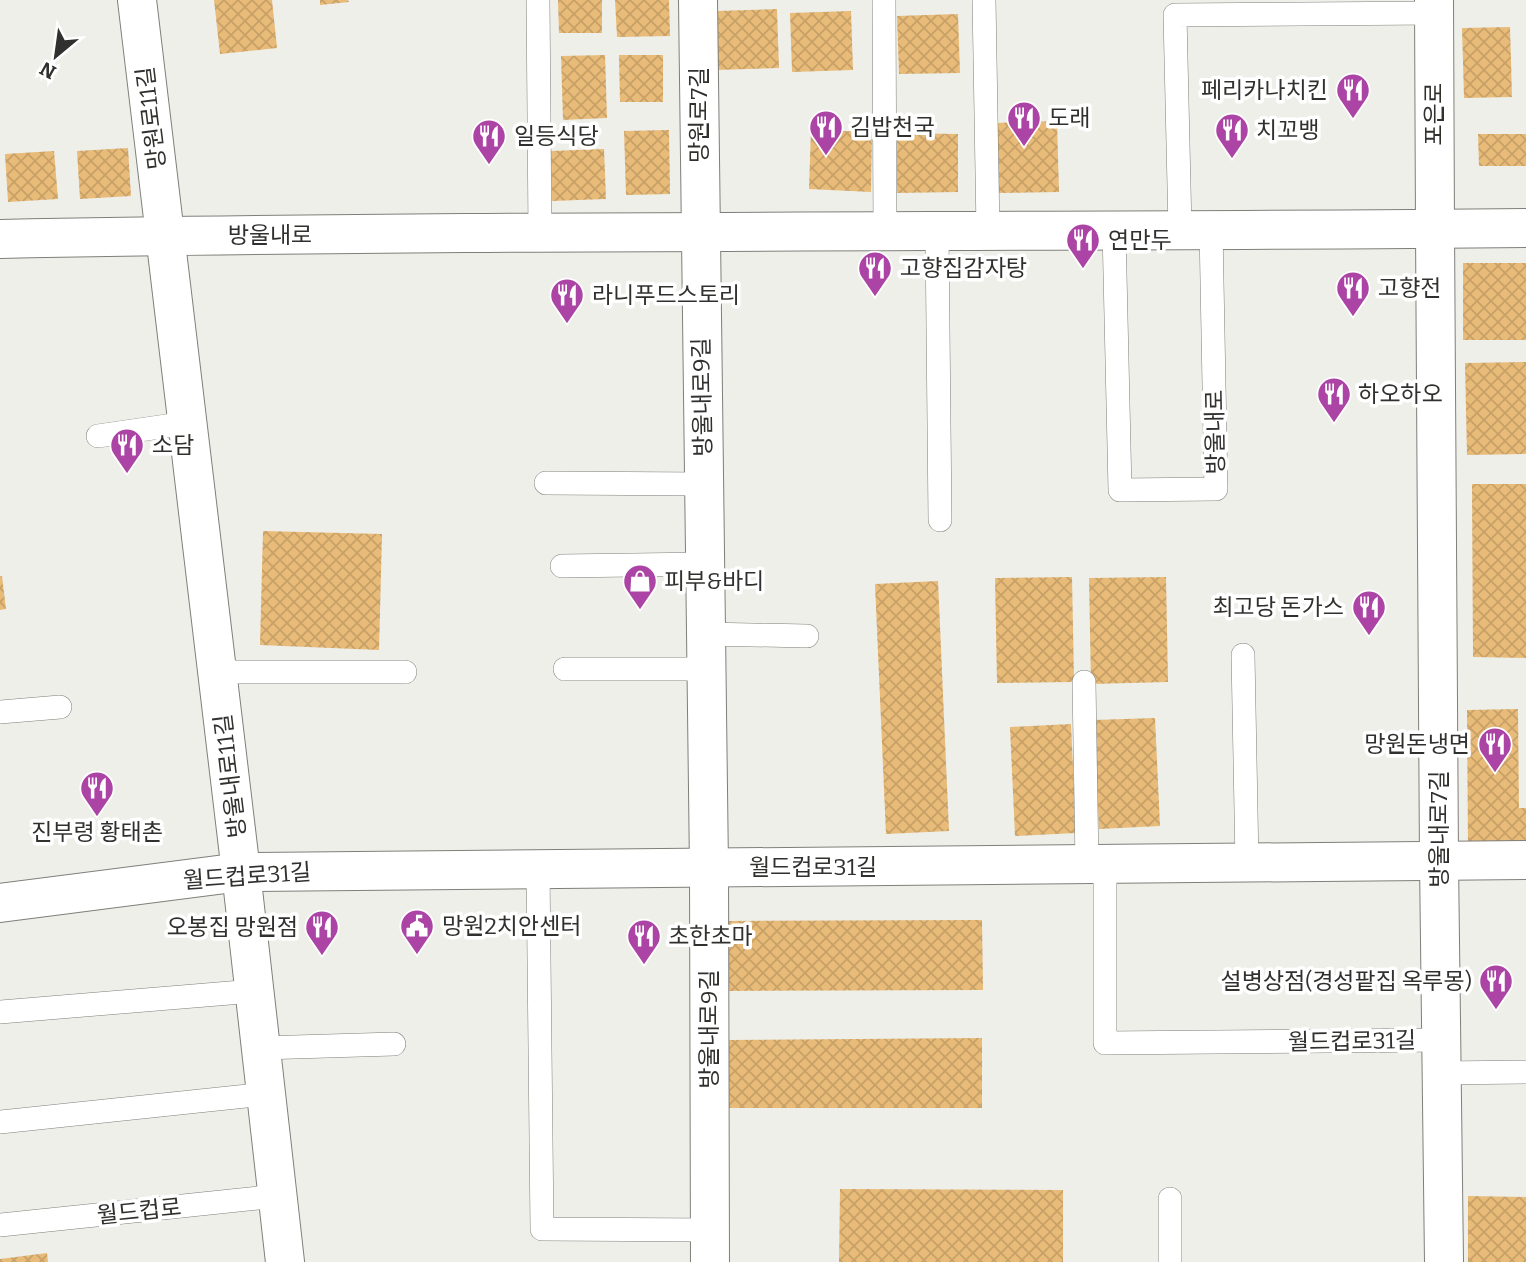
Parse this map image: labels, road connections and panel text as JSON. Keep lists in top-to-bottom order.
{
  "streets": {
    "street": [
      "포은로",
      "망원로7길",
      "망원로11길",
      "방울내로",
      "방울내로9길",
      "방울내로11길",
      "방울내로7길",
      "월드컵로31길"
    ],
    "lane": ["월드컵로"]
  },
  "crossings": [
    ["포은로", "방울내로"],
    ["포은로", "방울내로7길"],
    ["망원로7길", "방울내로"],
    ["망원로7길", "방울내로9길"],
    ["망원로11길", "방울내로"],
    ["망원로11길", "방울내로11길"],
    ["방울내로", "방울내로9길"],
    ["방울내로", "방울내로11길"],
    ["방울내로", "방울내로7길"],
    ["방울내로9길", "월드컵로31길"],
    ["방울내로11길", "월드컵로31길"],
    ["방울내로11길", "월드컵로"],
    ["방울내로7길", "월드컵로31길"]
  ],
  "places": {
    "restaurant": [
      "페리카나치킨",
      "도래",
      "김밥천국",
      "치꼬뱅",
      "일등식당",
      "연만두",
      "고향집감자탕",
      "고향전",
      "라니푸드스토리",
      "하오하오",
      "소담",
      "최고당 돈가스",
      "망원돈냉면",
      "진부령 황태촌",
      "오봉집 망원점",
      "초한초마",
      "설병상점(경성팥집 옥루몽)"
    ],
    "shop": ["피부&바디"],
    "public building": ["망원2치안센터"]
  },
  "north": "bottom left"
}
